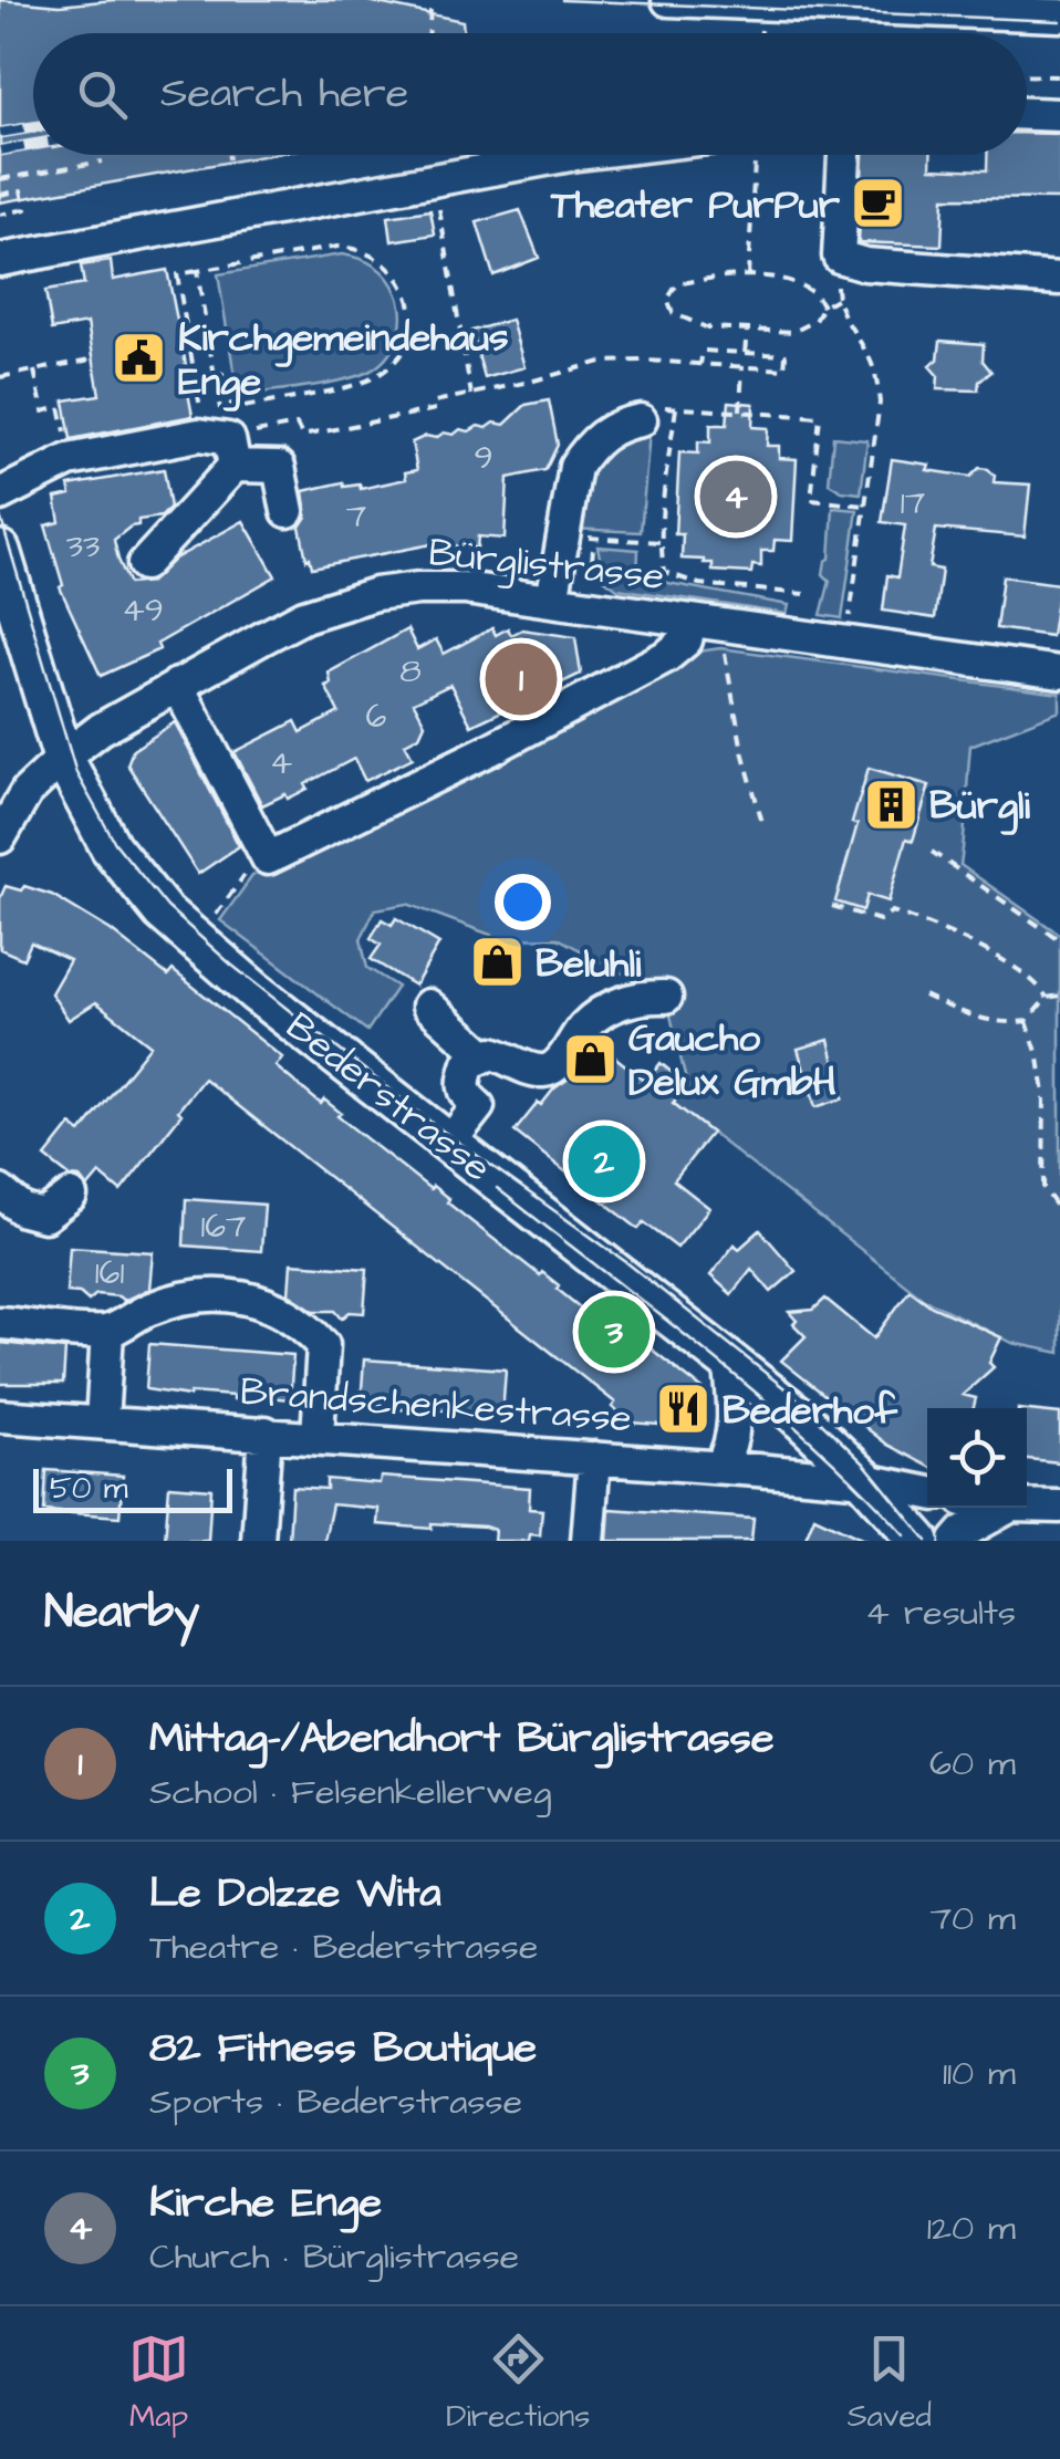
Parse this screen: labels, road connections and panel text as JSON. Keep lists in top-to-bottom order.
{
  "streets": {
    "main road": ["Bederstrasse"],
    "street": ["Bürglistrasse", "Brandschenkestrasse"]
  },
  "crossings": [
    ["Bürglistrasse", "Bederstrasse"],
    ["Bederstrasse", "Brandschenkestrasse"]
  ],
  "places": {
    "cafe": ["Theater PurPur"],
    "public building": ["Kirchgemeindehaus Enge"],
    "building": ["Bürgli"],
    "shop": ["Beluhli", "Gaucho Delux GmbH"],
    "restaurant": ["Bederhof"]
  },
  "house_numbers": [
    "9",
    "17",
    "7",
    "33",
    "49",
    "8",
    "6",
    "4",
    "167",
    "161"
  ],
  "scale_bar": "50 m",
  "page": {
    "search": "Search here",
    "pins": [
      "4",
      "1",
      "2",
      "3"
    ],
    "scale": "50 m",
    "heading": ["Nearby", "4 results"],
    "list": [
      {
        "mark": "1",
        "name": "Mittag-/Abendhort Bürglistrasse",
        "note": "School · Felsenkellerweg",
        "value": "60 m"
      },
      {
        "mark": "2",
        "name": "Le Dolzze Wita",
        "note": "Theatre · Bederstrasse",
        "value": "70 m"
      },
      {
        "mark": "3",
        "name": "82 Fitness Boutique",
        "note": "Sports · Bederstrasse",
        "value": "110 m"
      },
      {
        "mark": "4",
        "name": "Kirche Enge",
        "note": "Church · Bürglistrasse",
        "value": "120 m"
      }
    ],
    "nav": ["Map", "Directions", "Saved"]
  }
}
